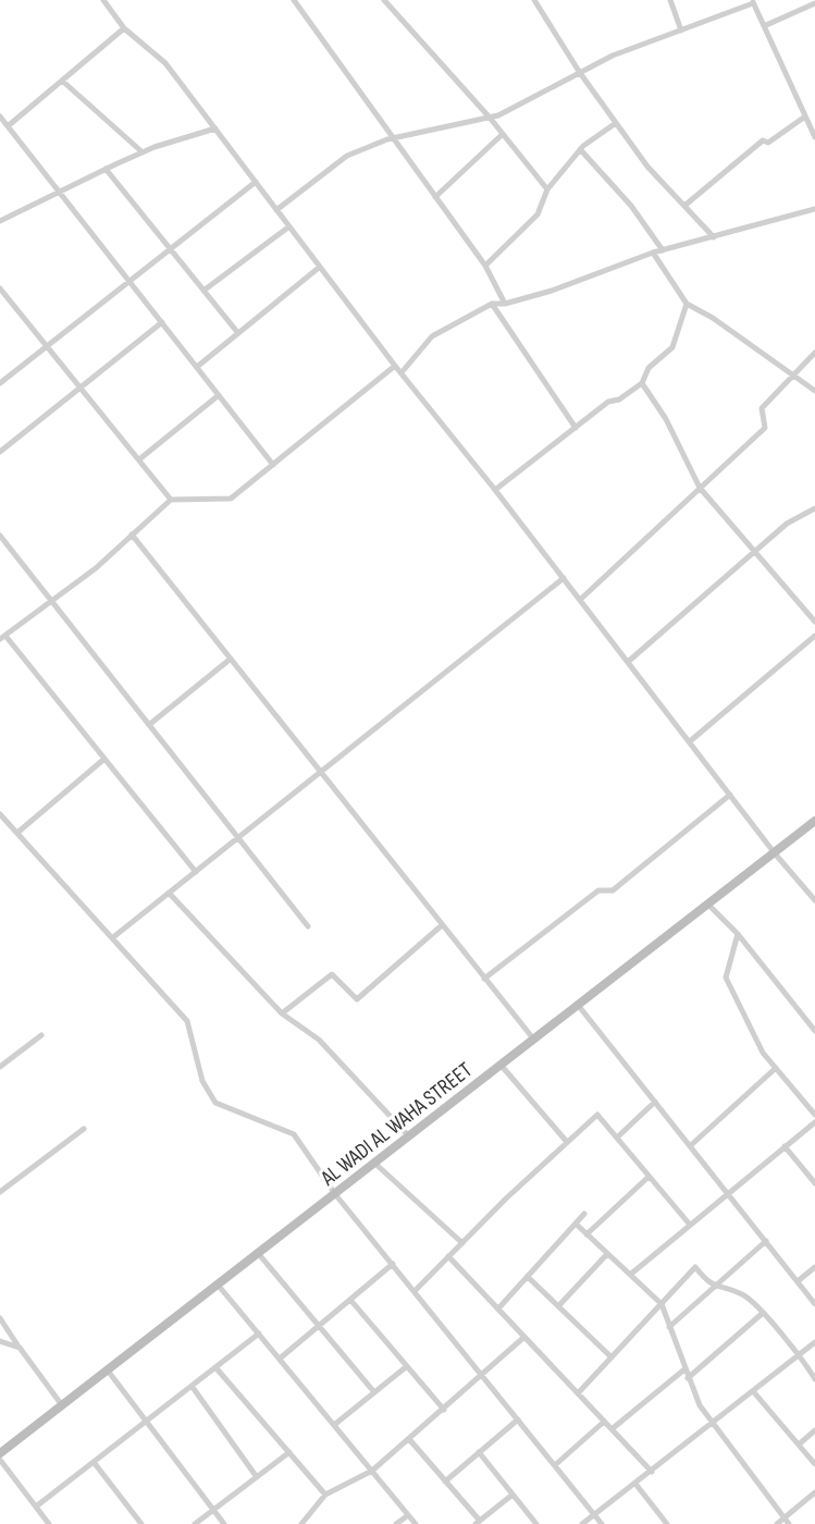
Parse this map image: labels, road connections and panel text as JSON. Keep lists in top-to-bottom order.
{
  "streets": {
    "main road": ["AL WADI AL WAHA STREET"]
  }
}
